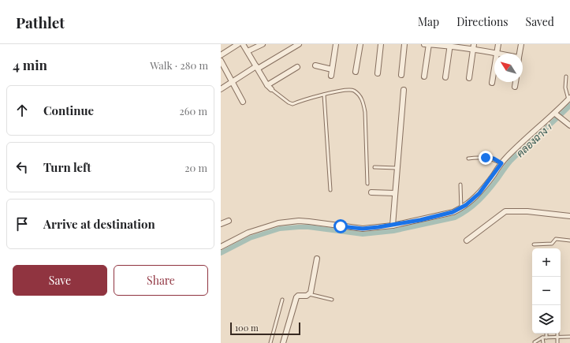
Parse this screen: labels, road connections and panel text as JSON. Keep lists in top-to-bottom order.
{
  "water": ["คลองฉาง 1"],
  "scale_bar": "100 m",
  "north": "top left",
  "page": {
    "header": "Pathlet",
    "nav": ["Map", "Directions", "Saved"],
    "heading": ["4 min", "Walk · 280 m"],
    "list": [
      ["Continue", "260 m"],
      ["Turn left", "20 m"],
      "Arrive at destination"
    ],
    "map_buttons": ["+", "−"],
    "buttons": ["Save", "Share"],
    "scale": "100 m"
  }
}
